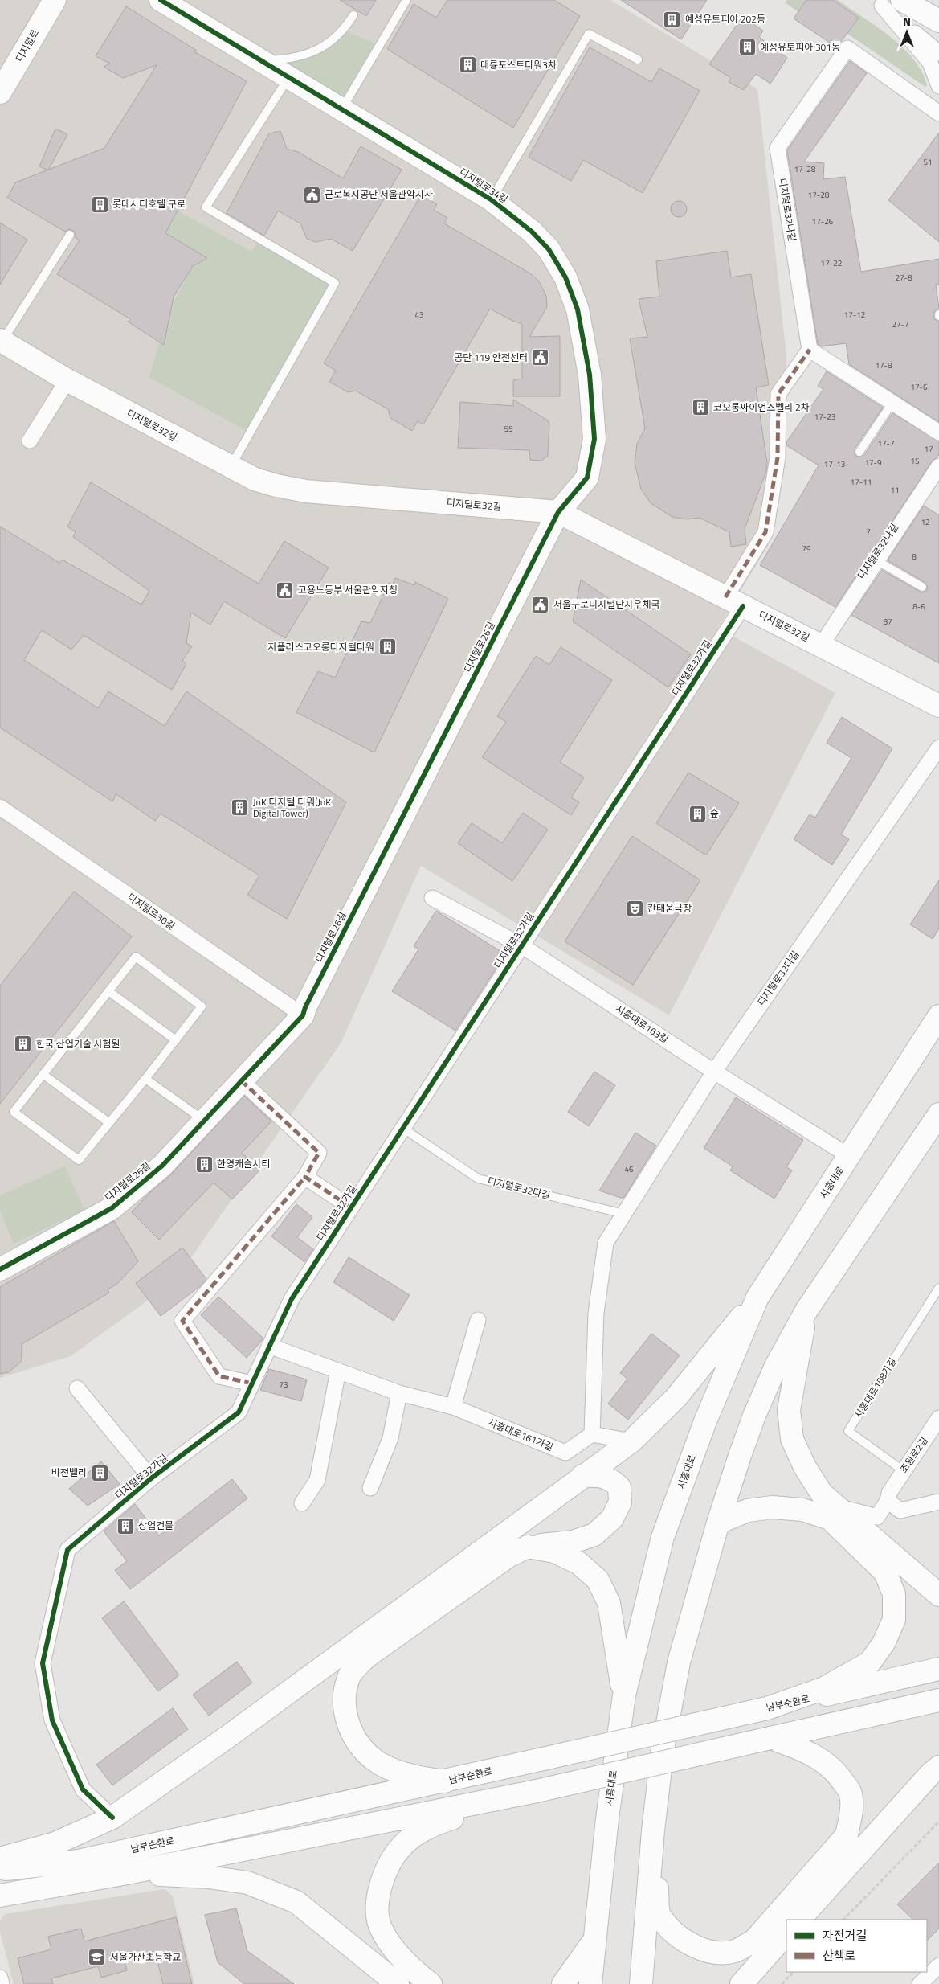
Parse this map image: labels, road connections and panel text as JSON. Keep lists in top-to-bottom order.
{
  "streets": {
    "main road": [
      "디지털로",
      "디지털로34길",
      "디지털로32길",
      "디지털로26길",
      "시흥대로",
      "남부순환로"
    ],
    "street": [
      "디지털로32나길",
      "디지털로32가길",
      "디지털로30길",
      "디지털로32다길",
      "시흥대로163길",
      "시흥대로161가길",
      "조원로2길"
    ],
    "lane": ["시흥대로158가길"]
  },
  "crossings": [
    ["디지털로34길", "디지털로32길"],
    ["디지털로34길", "디지털로26길"],
    ["디지털로32나길", "디지털로32길"],
    ["디지털로32나길", "디지털로32가길"],
    ["디지털로32길", "디지털로26길"],
    ["디지털로32길", "디지털로32가길"],
    ["디지털로26길", "디지털로30길"],
    ["디지털로32가길", "디지털로32다길"],
    ["디지털로32가길", "시흥대로163길"],
    ["디지털로32가길", "시흥대로161가길"],
    ["디지털로32다길", "시흥대로163길"],
    ["디지털로32다길", "시흥대로161가길"],
    ["시흥대로163길", "시흥대로"],
    ["시흥대로158가길", "조원로2길"]
  ],
  "places": {
    "building": [
      "예성유토피아 202동",
      "예성유토피아 301동",
      "대륭포스트타워3차",
      "롯데시티호텔 구로",
      "코오롱싸이언스벨리 2차",
      "지플러스코오롱디지털타워",
      "JnK 디지털 타워(JnK Digital Tower)",
      "숲",
      "한국 산업기술 시험원",
      "한영캐슬시티",
      "비전벨리",
      "상업건물"
    ],
    "public building": [
      "근로복지공단 서울관악지사",
      "공단 119 안전센터",
      "고용노동부 서울관악지청",
      "서울구로디지털단지우체국"
    ],
    "theatre": ["칸태움극장"],
    "school or university": ["서울가산초등학교"]
  },
  "house_numbers": [
    "51",
    "17-28",
    "17-28",
    "17-26",
    "17-22",
    "27-8",
    "43",
    "17-12",
    "27-7",
    "17-8",
    "17-6",
    "17-23",
    "55",
    "17-7",
    "17",
    "15",
    "17-9",
    "17-13",
    "17-11",
    "11",
    "12",
    "7",
    "79",
    "8",
    "8-6",
    "87",
    "46",
    "73"
  ],
  "legend": ["자전거길", "산책로"],
  "north": "top"
}
